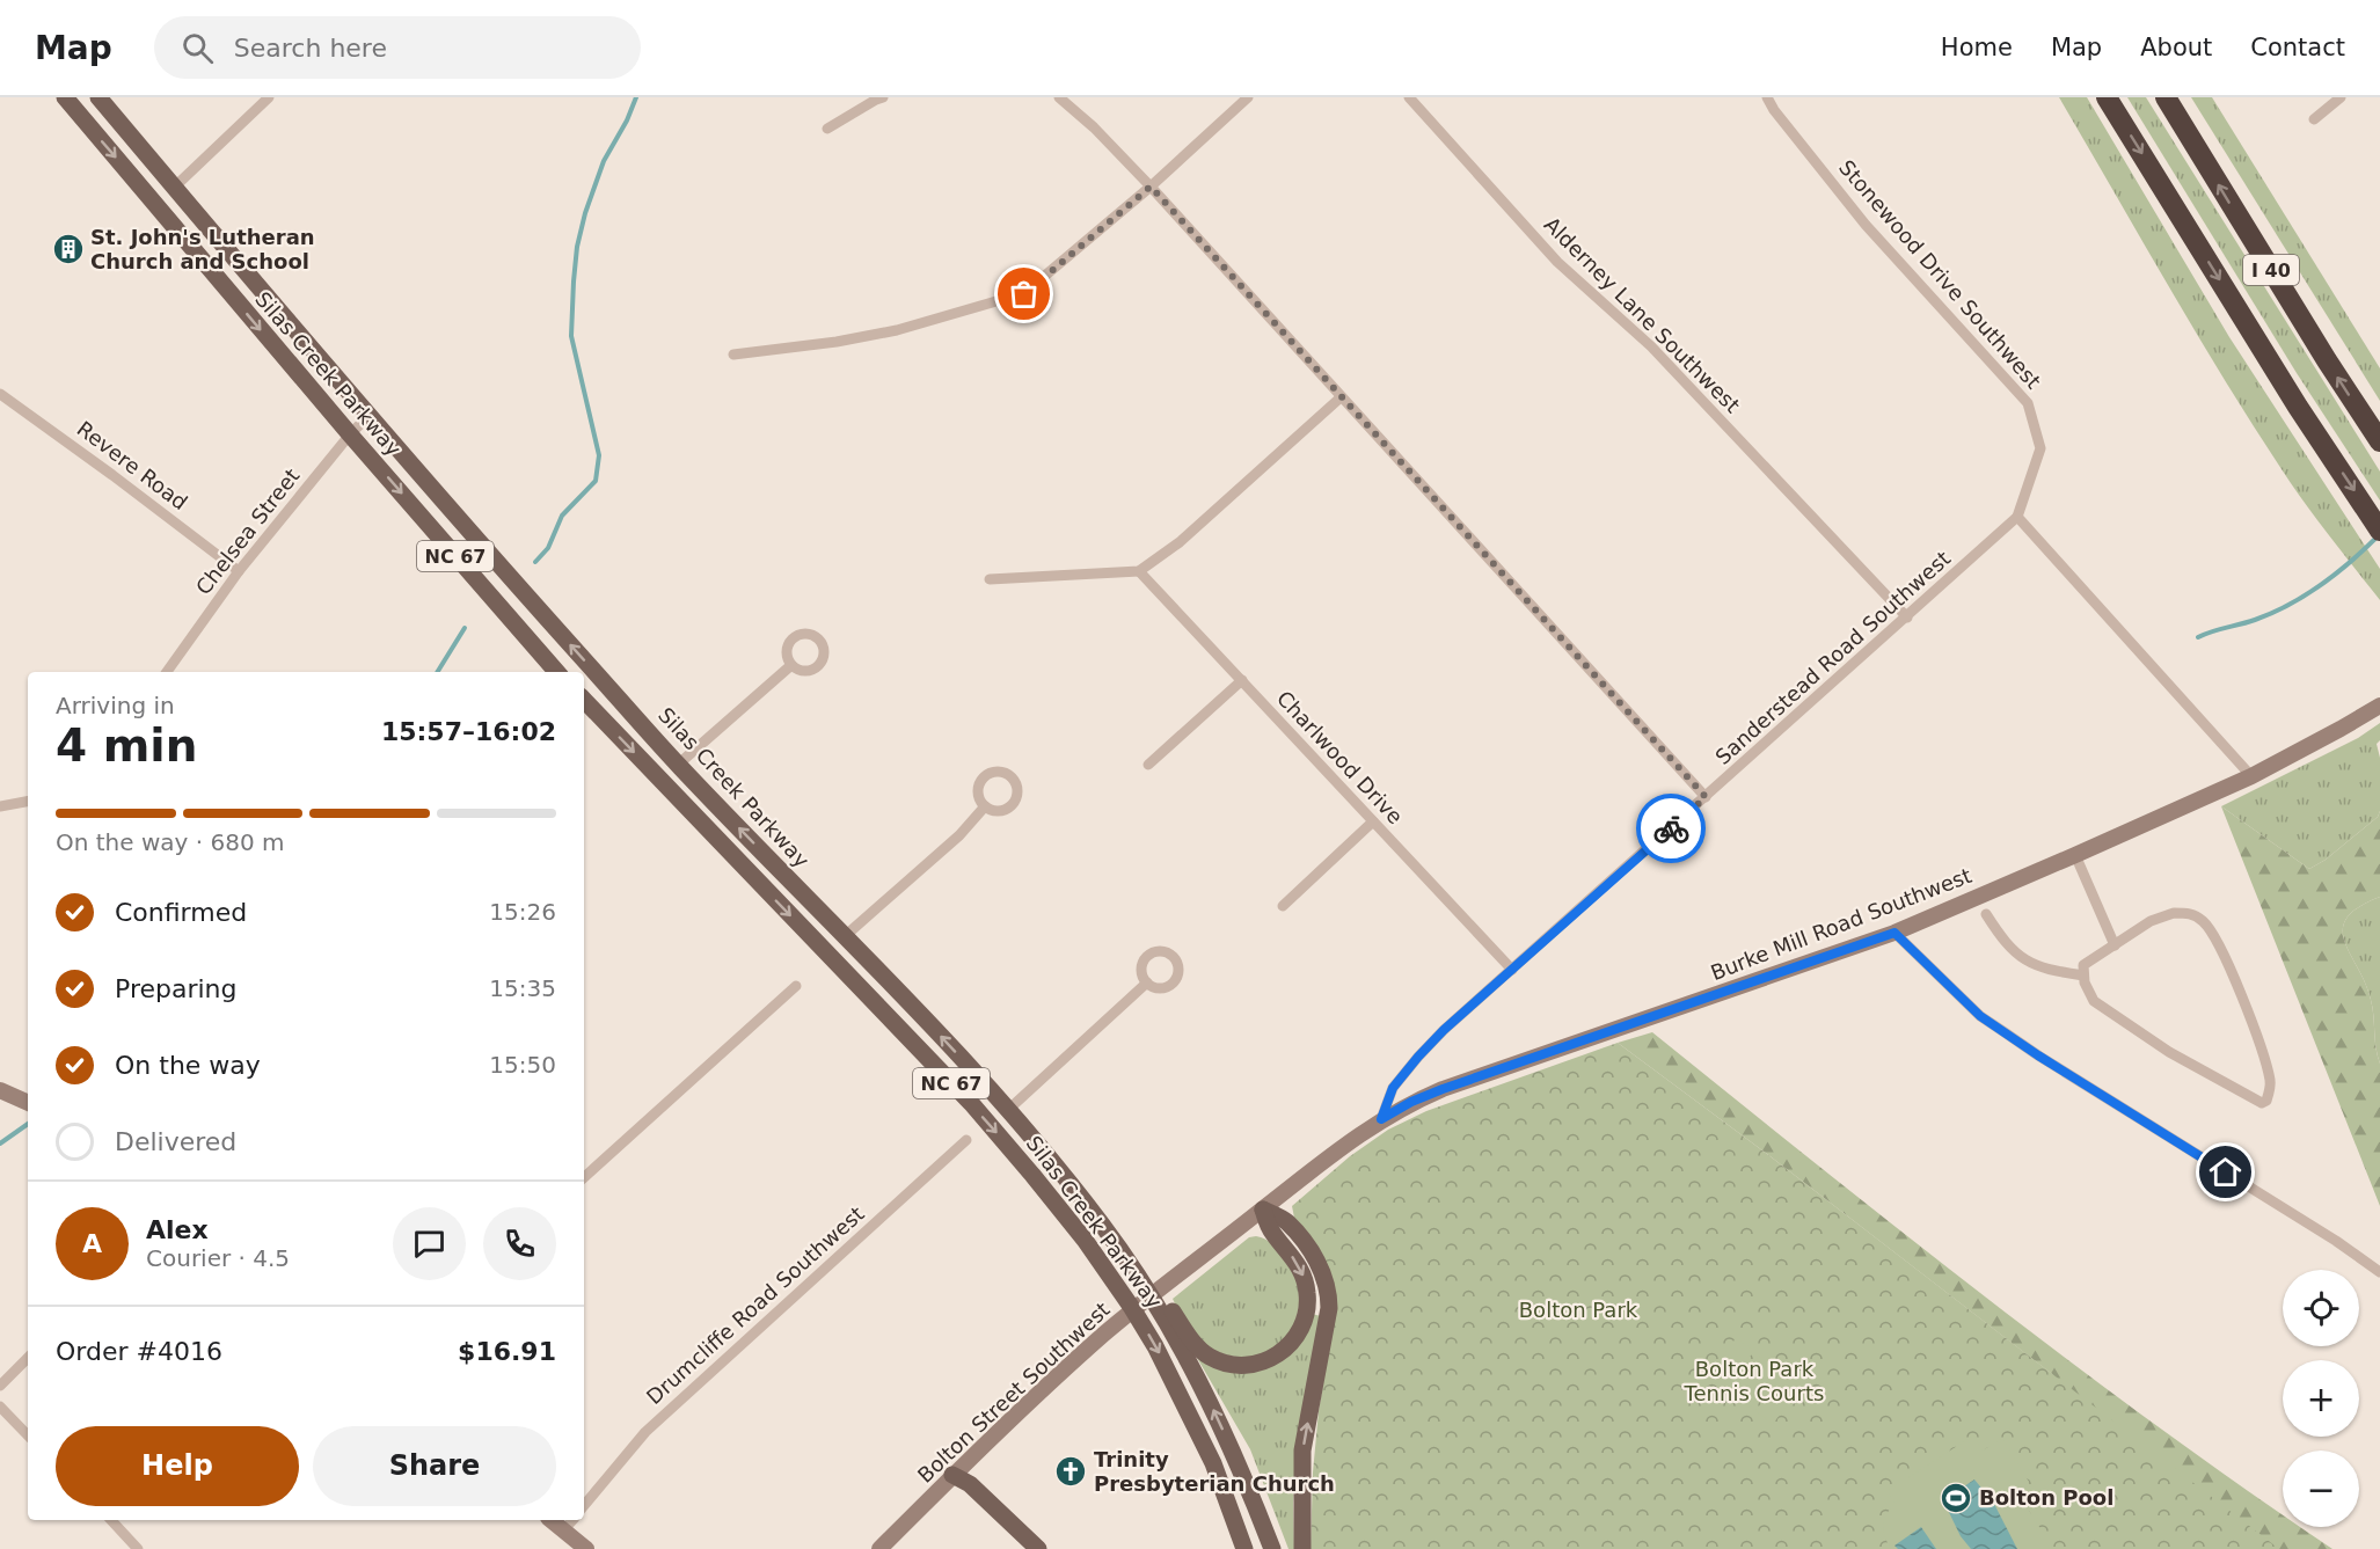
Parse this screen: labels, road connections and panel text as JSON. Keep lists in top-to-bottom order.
{
  "streets": {
    "highway": ["I 40"],
    "main road": ["Silas Creek Parkway", "NC 67"],
    "street": [
      "Stonewood Drive Southwest",
      "Alderney Lane Southwest",
      "Revere Road",
      "Chelsea Street",
      "Sanderstead Road Southwest",
      "Charlwood Drive",
      "Burke Mill Road Southwest",
      "Drumcliffe Road Southwest",
      "Bolton Street Southwest"
    ]
  },
  "crossings": [
    ["Stonewood Drive Southwest", "Sanderstead Road Southwest"],
    ["Alderney Lane Southwest", "Sanderstead Road Southwest"],
    ["Silas Creek Parkway", "Chelsea Street"],
    ["Revere Road", "Chelsea Street"],
    ["Sanderstead Road Southwest", "Charlwood Drive"],
    ["Sanderstead Road Southwest", "Burke Mill Road Southwest"],
    ["Sanderstead Road Southwest", "Bolton Street Southwest"],
    ["Burke Mill Road Southwest", "Bolton Street Southwest"]
  ],
  "parks": ["Bolton Park", "Bolton Park Tennis Courts"],
  "places": {
    "building": ["St. John's Lutheran Church and School"],
    "church": ["Trinity Presbyterian Church"],
    "sports": ["Bolton Pool"]
  },
  "page": {
    "header": "Map",
    "search": "Search here",
    "nav": [
      "Home",
      "Map",
      "About",
      "Contact"
    ],
    "heading": ["4 min", "Arriving in", "15:57–16:02"],
    "panel": [
      "Alex",
      "Courier · 4.5",
      "Order #4016",
      "$16.91"
    ],
    "bar": "On the way · 680 m",
    "list": [
      ["Confirmed", "15:26"],
      ["Preparing", "15:35"],
      ["On the way", "15:50"],
      "Delivered"
    ],
    "round": "A",
    "map_buttons": ["+", "−"],
    "buttons": ["Help", "Share"]
  }
}
